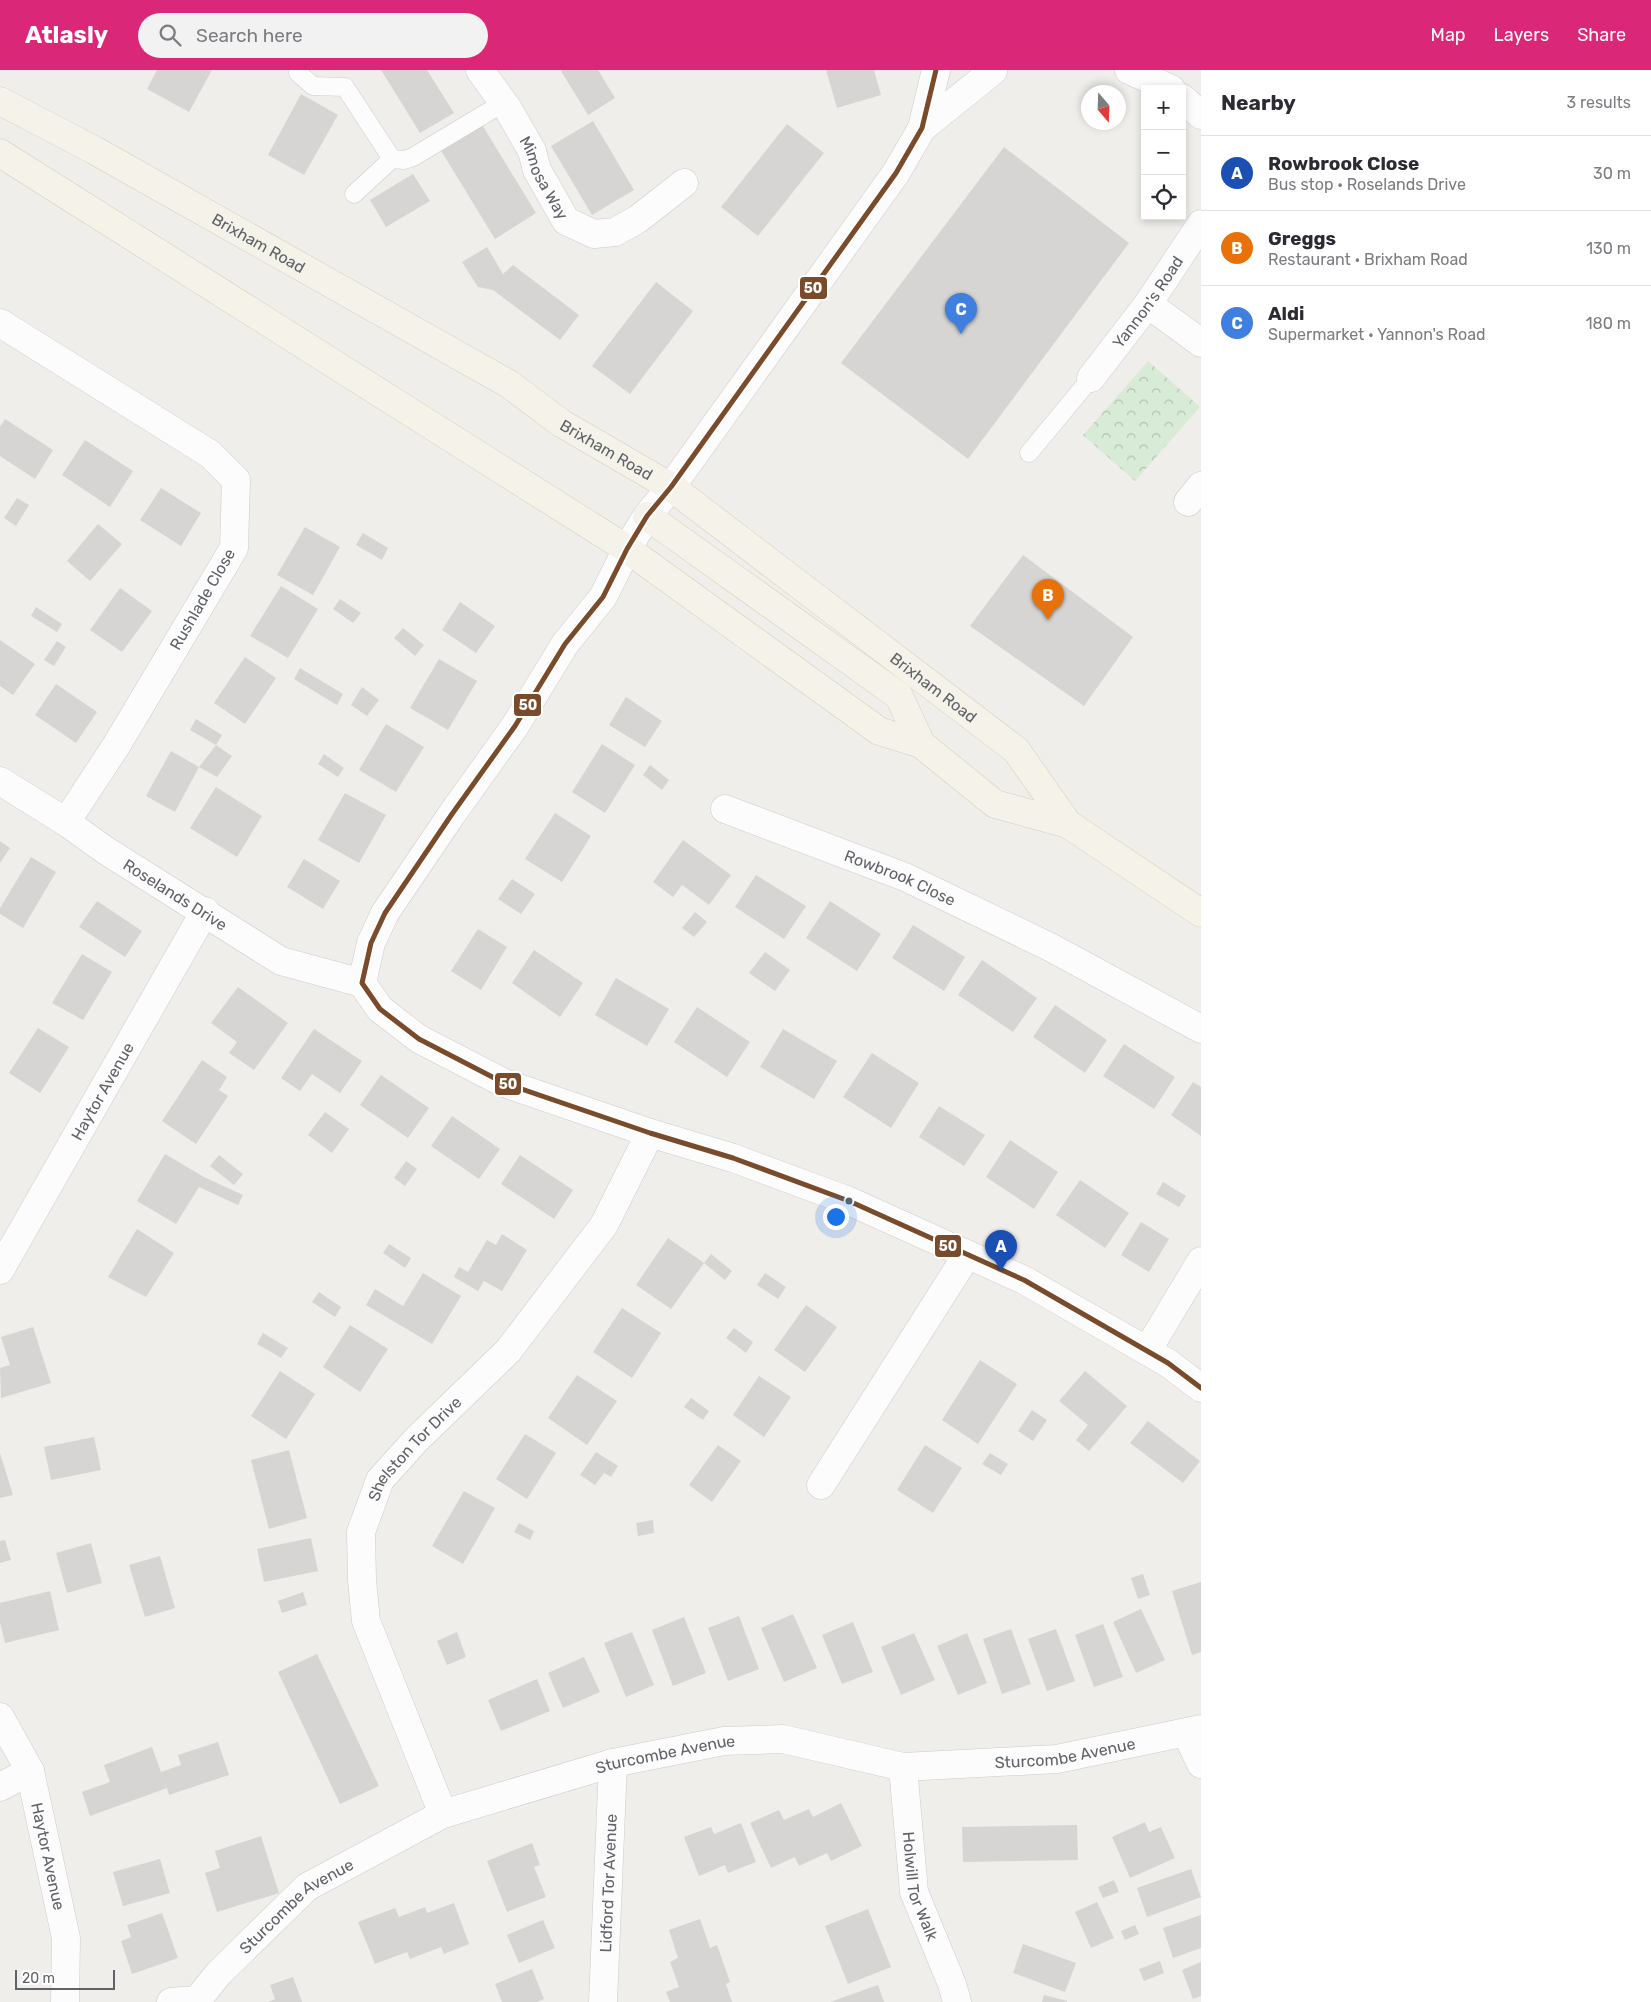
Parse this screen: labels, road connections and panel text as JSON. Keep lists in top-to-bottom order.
{
  "streets": {
    "main road": ["Brixham Road"],
    "street": [
      "Mimosa Way",
      "Yannon's Road",
      "Rushlade Close",
      "Rowbrook Close",
      "Roselands Drive",
      "Haytor Avenue",
      "Shelston Tor Drive",
      "Sturcombe Avenue",
      "Lidford Tor Avenue",
      "Holwill Tor Walk"
    ]
  },
  "crossings": [
    ["Rushlade Close", "Roselands Drive"],
    ["Roselands Drive", "Haytor Avenue"],
    ["Shelston Tor Drive", "Sturcombe Avenue"],
    ["Sturcombe Avenue", "Lidford Tor Avenue"],
    ["Sturcombe Avenue", "Holwill Tor Walk"]
  ],
  "lines": ["transit line 50"],
  "scale_bar": "20 m",
  "north": "bottom",
  "page": {
    "header": "Atlasly",
    "search": "Search here",
    "nav": ["Map", "Layers", "Share"],
    "heading": ["Nearby", "3 results"],
    "map_buttons": ["+", "−"],
    "list": [
      {
        "mark": "A",
        "name": "Rowbrook Close",
        "note": "Bus stop · Roselands Drive",
        "value": "30 m"
      },
      {
        "mark": "B",
        "name": "Greggs",
        "note": "Restaurant · Brixham Road",
        "value": "130 m"
      },
      {
        "mark": "C",
        "name": "Aldi",
        "note": "Supermarket · Yannon's Road",
        "value": "180 m"
      }
    ],
    "pins": ["C", "B", "A"],
    "scale": "20 m"
  }
}
